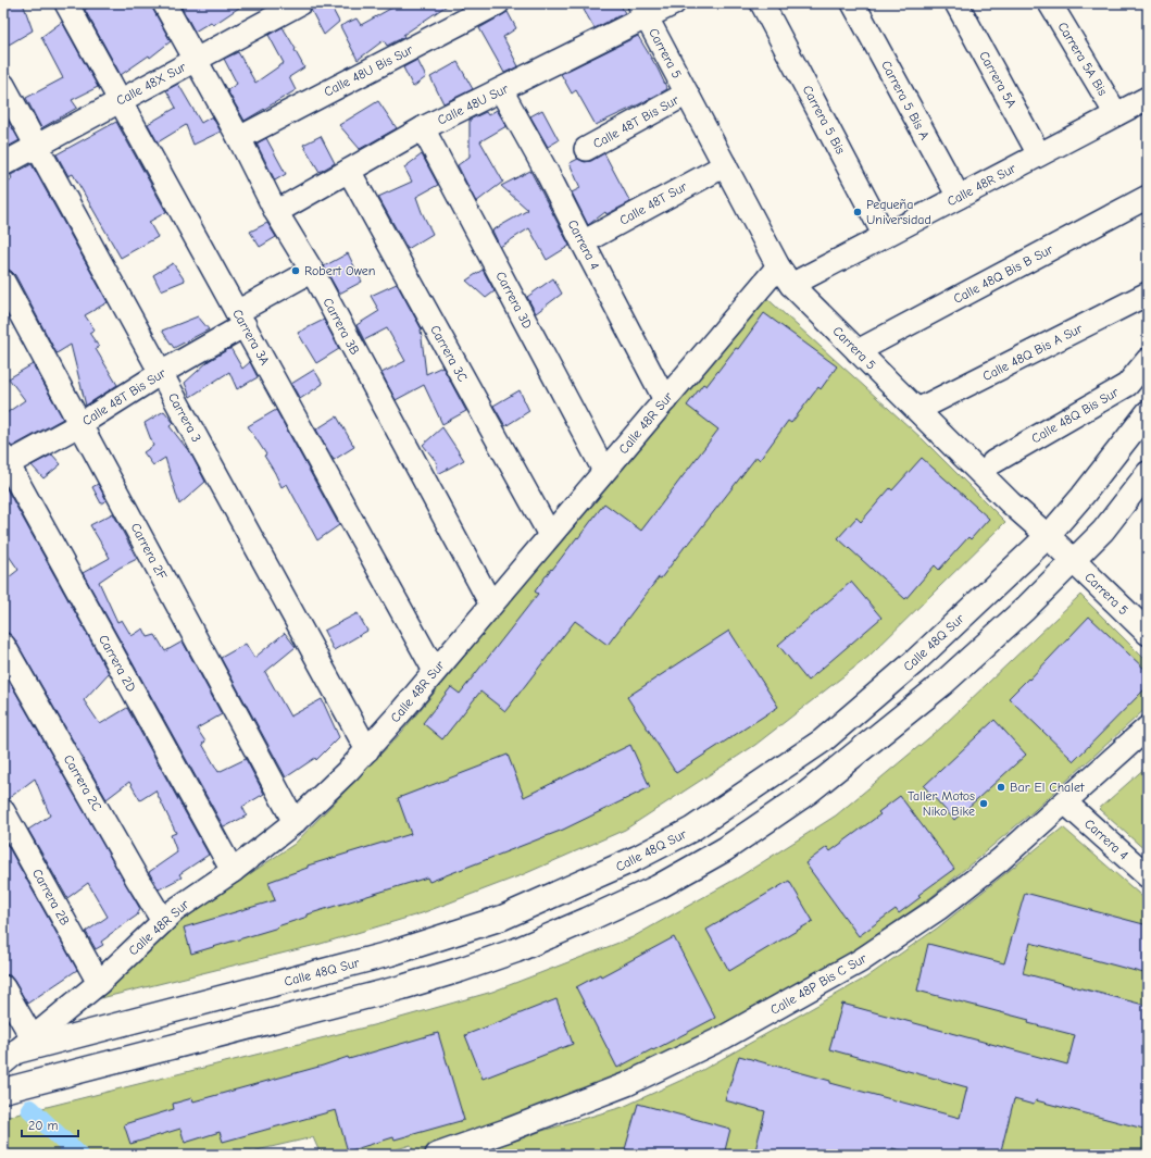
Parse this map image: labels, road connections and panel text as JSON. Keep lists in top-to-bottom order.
{
  "streets": {
    "main road": ["Carrera 5", "Calle 48Q Sur"],
    "street": [
      "Carrera 5A Bis",
      "Calle 48U Bis Sur",
      "Carrera 5A",
      "Calle 48X Sur",
      "Carrera 5 Bis A",
      "Calle 48U Sur",
      "Carrera 5 Bis",
      "Calle 48T Bis Sur",
      "Calle 48R Sur",
      "Calle 48T Sur",
      "Carrera 4",
      "Calle 48Q Bis B Sur",
      "Carrera 3D",
      "Carrera 3B",
      "Carrera 3A",
      "Calle 48Q Bis A Sur",
      "Carrera 3C",
      "Calle 48Q Bis Sur",
      "Carrera 3",
      "Carrera 2F",
      "Carrera 2D",
      "Carrera 2C",
      "Carrera 2B",
      "Calle 48P Bis C Sur"
    ]
  },
  "crossings": [
    ["Carrera 5", "Calle 48U Sur"],
    ["Carrera 5", "Calle 48T Bis Sur"],
    ["Carrera 5", "Calle 48R Sur"],
    ["Carrera 5", "Calle 48T Sur"],
    ["Carrera 5", "Calle 48Q Bis B Sur"],
    ["Carrera 5", "Calle 48Q Bis A Sur"],
    ["Carrera 5", "Calle 48Q Sur"],
    ["Carrera 5A Bis", "Calle 48R Sur"],
    ["Calle 48U Bis Sur", "Carrera 3B"],
    ["Carrera 5A", "Calle 48R Sur"],
    ["Calle 48X Sur", "Carrera 3B"],
    ["Calle 48X Sur", "Carrera 3A"],
    ["Calle 48X Sur", "Carrera 3"],
    ["Carrera 5 Bis A", "Calle 48R Sur"],
    ["Calle 48U Sur", "Carrera 4"],
    ["Calle 48U Sur", "Carrera 3D"],
    ["Calle 48U Sur", "Carrera 3B"],
    ["Calle 48U Sur", "Carrera 3C"],
    ["Carrera 5 Bis", "Calle 48R Sur"],
    ["Calle 48T Bis Sur", "Carrera 3B"],
    ["Calle 48T Bis Sur", "Carrera 3A"],
    ["Calle 48T Bis Sur", "Carrera 3"],
    ["Calle 48T Bis Sur", "Carrera 2F"],
    ["Calle 48T Bis Sur", "Carrera 2D"],
    ["Calle 48R Sur", "Carrera 4"],
    ["Calle 48R Sur", "Carrera 3D"],
    ["Calle 48R Sur", "Carrera 3B"],
    ["Calle 48R Sur", "Carrera 3A"],
    ["Calle 48R Sur", "Carrera 3C"],
    ["Calle 48R Sur", "Carrera 3"],
    ["Calle 48R Sur", "Carrera 2F"],
    ["Calle 48R Sur", "Calle 48Q Sur"],
    ["Calle 48R Sur", "Carrera 2D"],
    ["Calle 48R Sur", "Carrera 2C"],
    ["Calle 48R Sur", "Carrera 2B"],
    ["Calle 48T Sur", "Carrera 4"],
    ["Carrera 4", "Calle 48P Bis C Sur"]
  ],
  "places": [
    "Pequeña Universidad",
    "Robert Owen",
    "Bar El Chalet",
    "Taller Motos Niko Bike"
  ],
  "scale_bar": "20 m"
}
